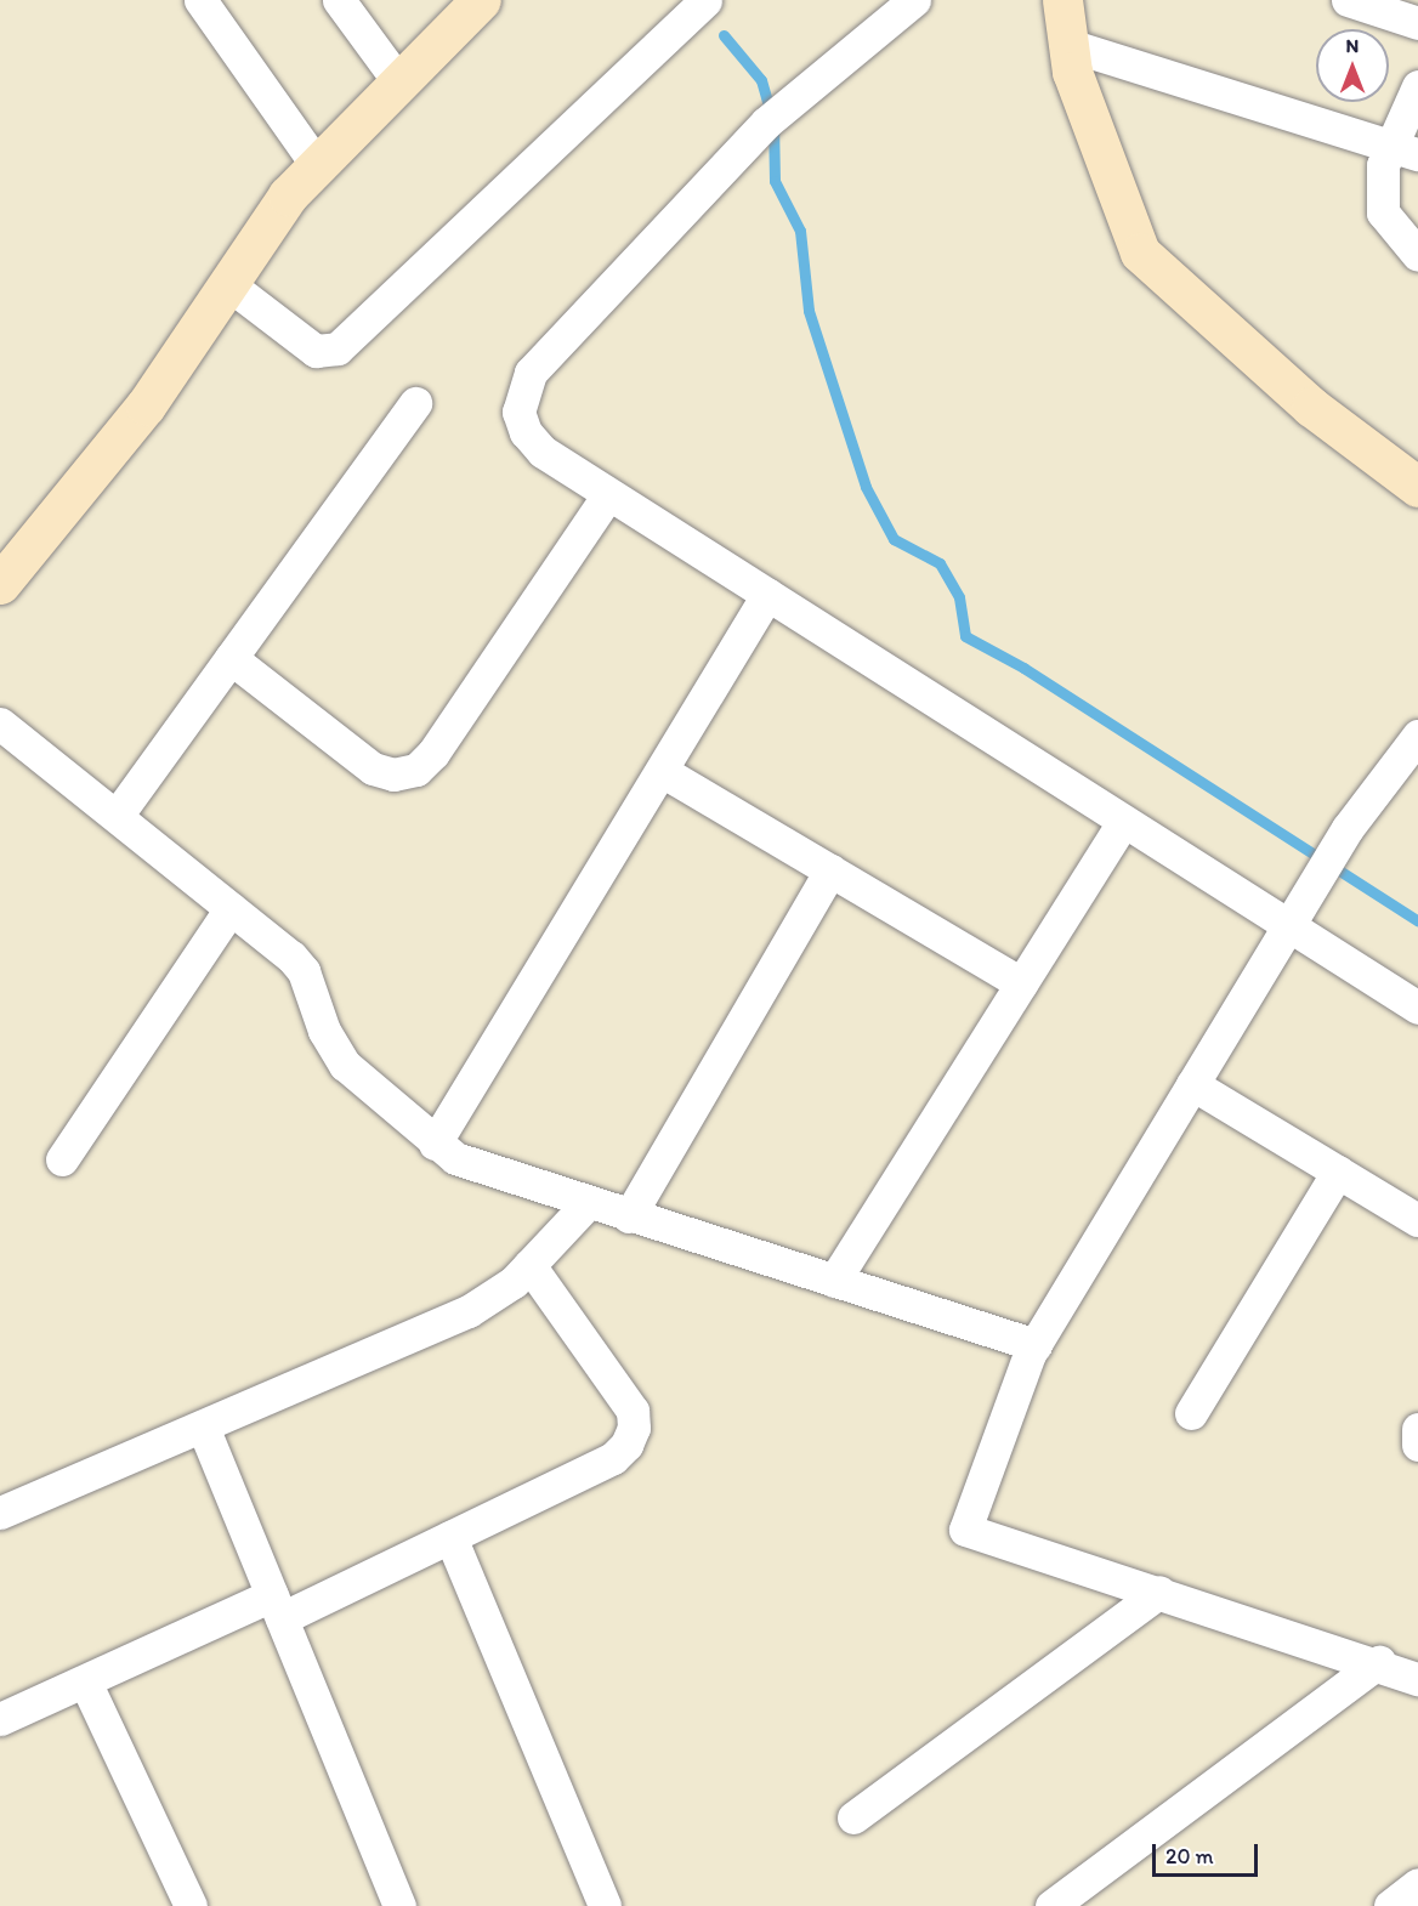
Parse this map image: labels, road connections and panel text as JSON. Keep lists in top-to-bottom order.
{
  "scale_bar": "20 m",
  "north": "top"
}
